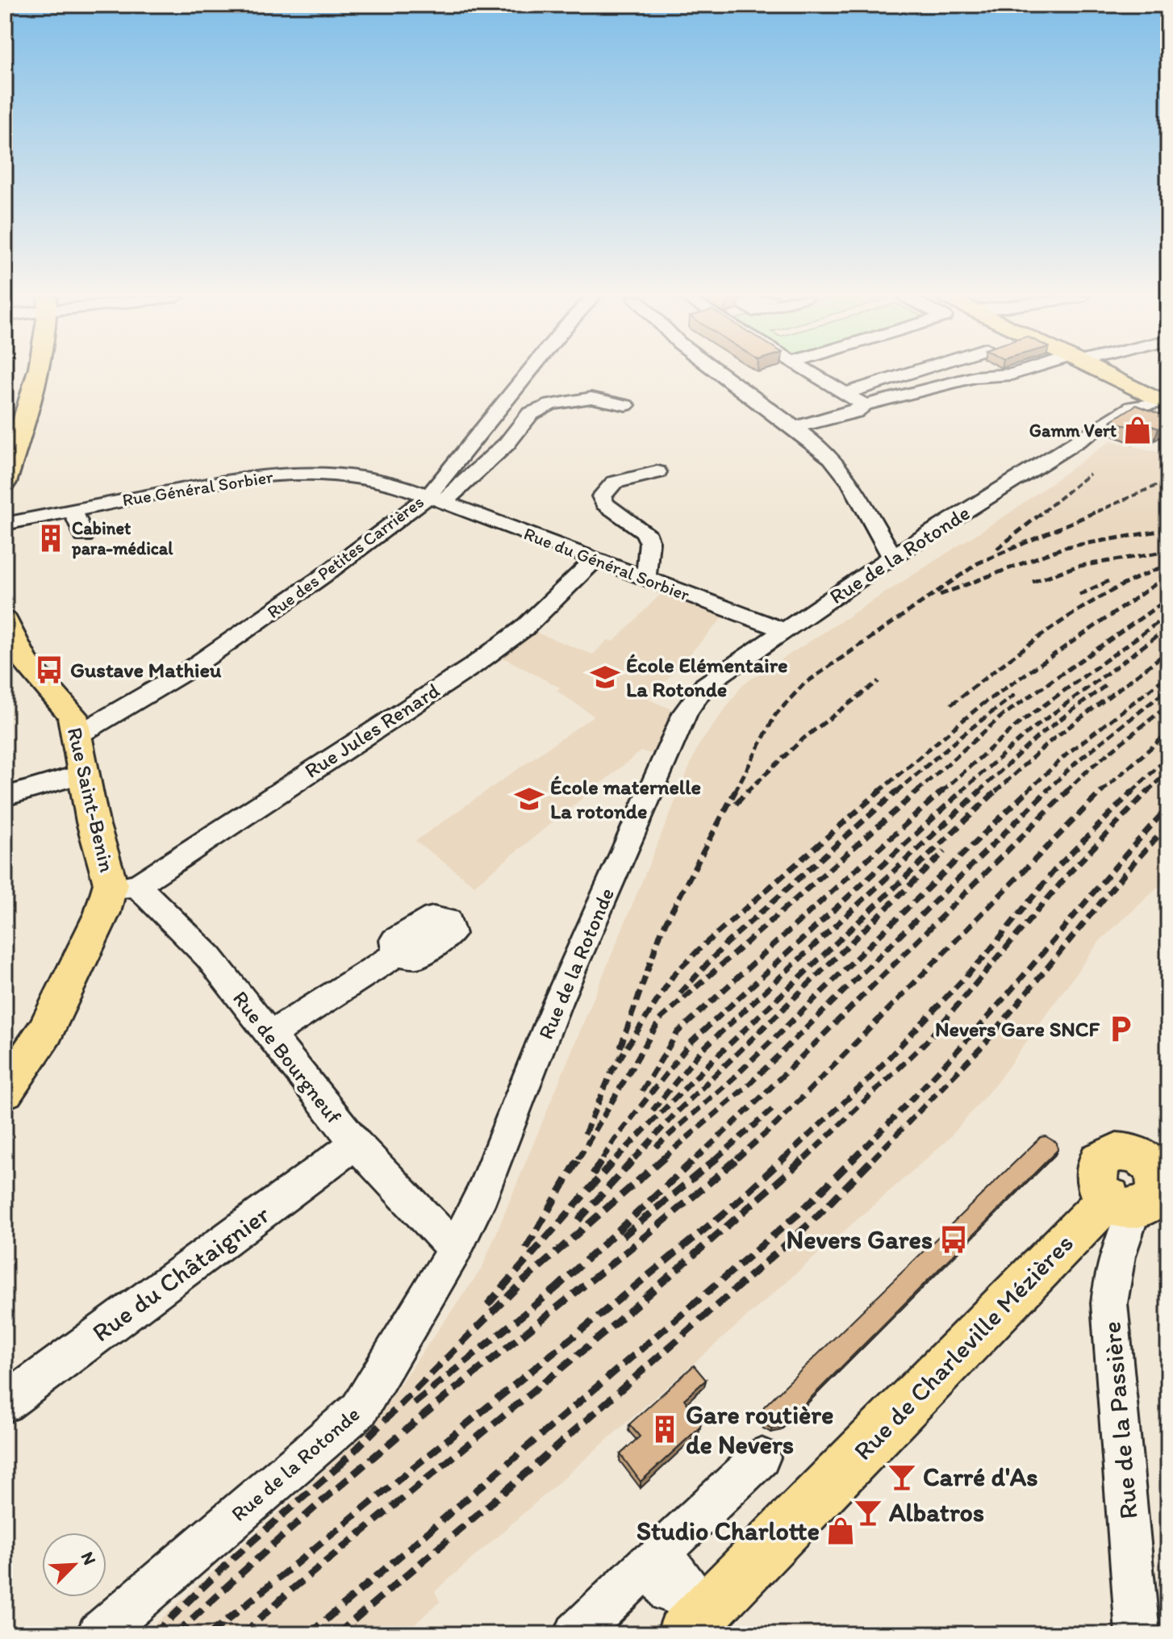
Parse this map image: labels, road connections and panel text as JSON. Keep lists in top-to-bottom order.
{
  "streets": {
    "main road": ["Rue Saint-Benin", "Rue de Charleville Mézières"],
    "street": [
      "Rue Général Sorbier",
      "Rue de la Rotonde",
      "Rue des Petites Carrières",
      "Rue du Général Sorbier",
      "Rue Jules Renard",
      "Rue de Bourgneuf",
      "Rue du Châtaignier",
      "Rue de la Passière"
    ]
  },
  "crossings": [
    ["Rue Général Sorbier", "Rue des Petites Carrières"],
    ["Rue Général Sorbier", "Rue du Général Sorbier"],
    ["Rue de la Rotonde", "Rue du Général Sorbier"],
    ["Rue de la Rotonde", "Rue de Bourgneuf"],
    ["Rue des Petites Carrières", "Rue du Général Sorbier"],
    ["Rue des Petites Carrières", "Rue Saint-Benin"],
    ["Rue du Général Sorbier", "Rue Jules Renard"],
    ["Rue Jules Renard", "Rue Saint-Benin"],
    ["Rue Jules Renard", "Rue de Bourgneuf"],
    ["Rue Saint-Benin", "Rue de Bourgneuf"],
    ["Rue de Bourgneuf", "Rue du Châtaignier"],
    ["Rue de Charleville Mézières", "Rue de la Passière"]
  ],
  "places": {
    "shop": ["Gamm Vert", "Studio Charlotte"],
    "building": ["Cabinet para-médical", "Gare routière de Nevers"],
    "bus stop": ["Gustave Mathieu", "Nevers Gares"],
    "school or university": ["École Elémentaire La Rotonde", "École maternelle La rotonde"],
    "parking": ["Nevers Gare SNCF"],
    "bar": ["Carré d'As", "Albatros"]
  },
  "north": "top right"
}
